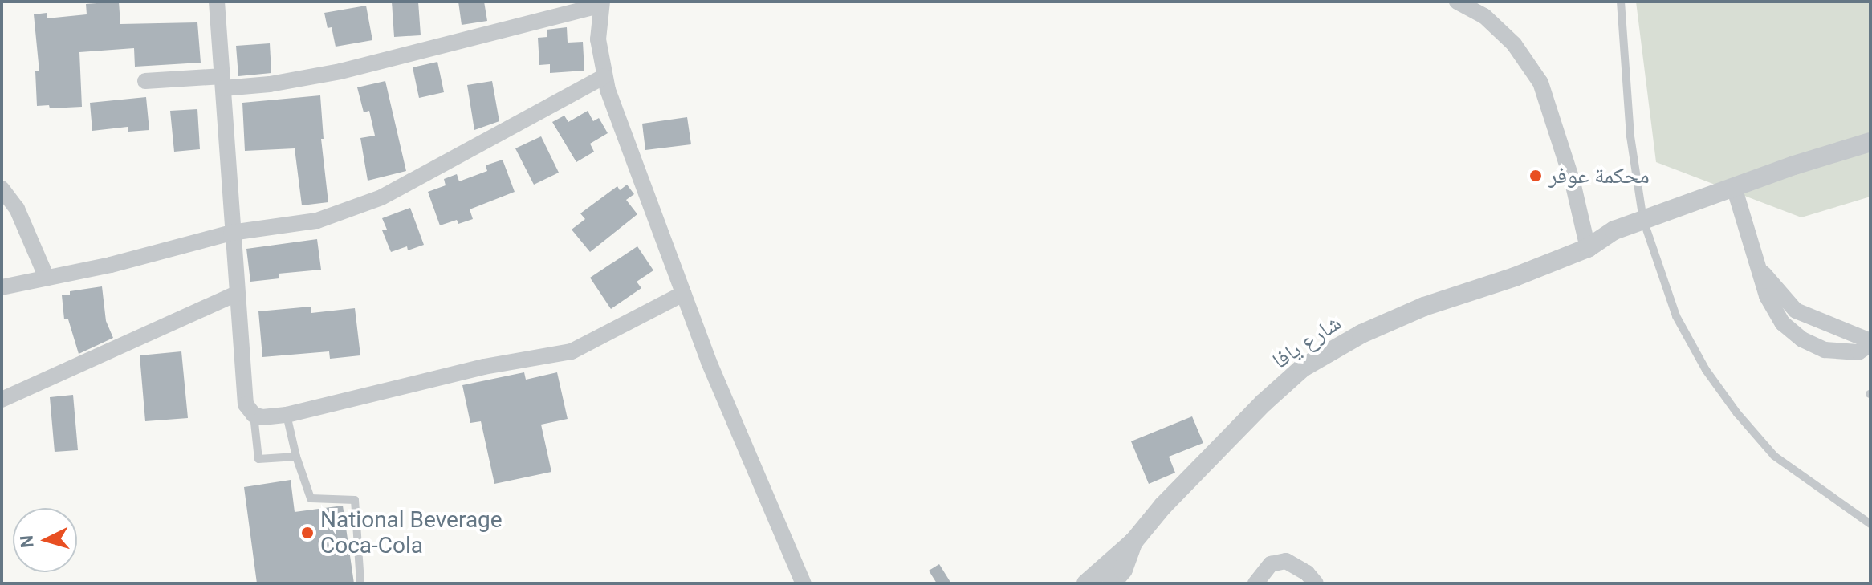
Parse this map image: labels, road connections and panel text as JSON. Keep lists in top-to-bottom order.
{
  "streets": {
    "street": ["شارع يافا"]
  },
  "places": ["محكمة عوفر", "National Beverage Coca-Cola"],
  "north": "left"
}
